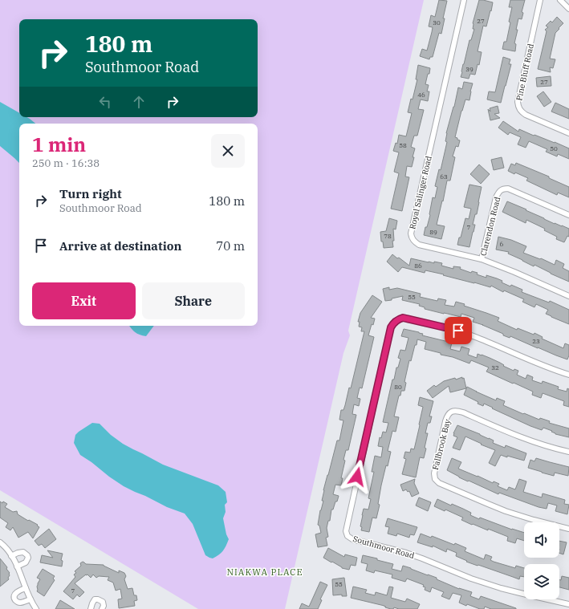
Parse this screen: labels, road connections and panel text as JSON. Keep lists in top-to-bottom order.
{
  "streets": {
    "street": [
      "Pine Bluff Road",
      "Royal Salinger Road",
      "Clarendon Road",
      "Fallbrook Bay",
      "Southmoor Road"
    ]
  },
  "crossings": [
    ["Royal Salinger Road", "Clarendon Road"]
  ],
  "districts": ["NIAKWA PLACE"],
  "house_numbers": [
    "27",
    "30",
    "39",
    "27",
    "46",
    "58",
    "50",
    "63",
    "7",
    "89",
    "78",
    "6",
    "86",
    "55",
    "23",
    "32",
    "80",
    "55",
    "7"
  ],
  "page": {
    "turn": ["180 m", "Southmoor Road"],
    "heading": ["1 min", "250 m · 16:38"],
    "list": [
      {
        "name": "Turn right",
        "note": "Southmoor Road",
        "value": "180 m"
      },
      {
        "name": "Arrive at destination",
        "value": "70 m"
      }
    ],
    "buttons": ["Exit", "Share"]
  }
}
